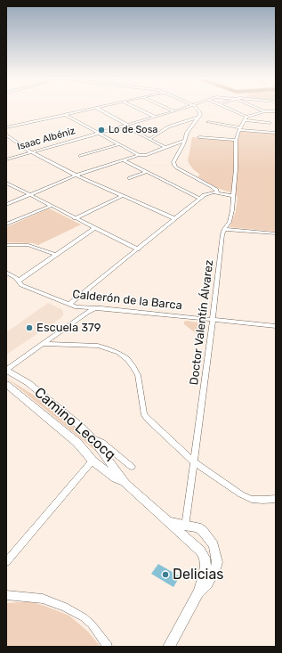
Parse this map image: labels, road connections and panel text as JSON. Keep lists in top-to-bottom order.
{
  "streets": {
    "street": [
      "Isaac Albéniz",
      "Calderón de la Barca",
      "Doctor Valentín Álvarez",
      "Camino Lecocq"
    ]
  },
  "crossings": [
    ["Calderón de la Barca", "Doctor Valentín Álvarez"],
    ["Doctor Valentín Álvarez", "Camino Lecocq"]
  ],
  "places": ["Lo de Sosa", "Escuela 379", "Delicias"]
}
